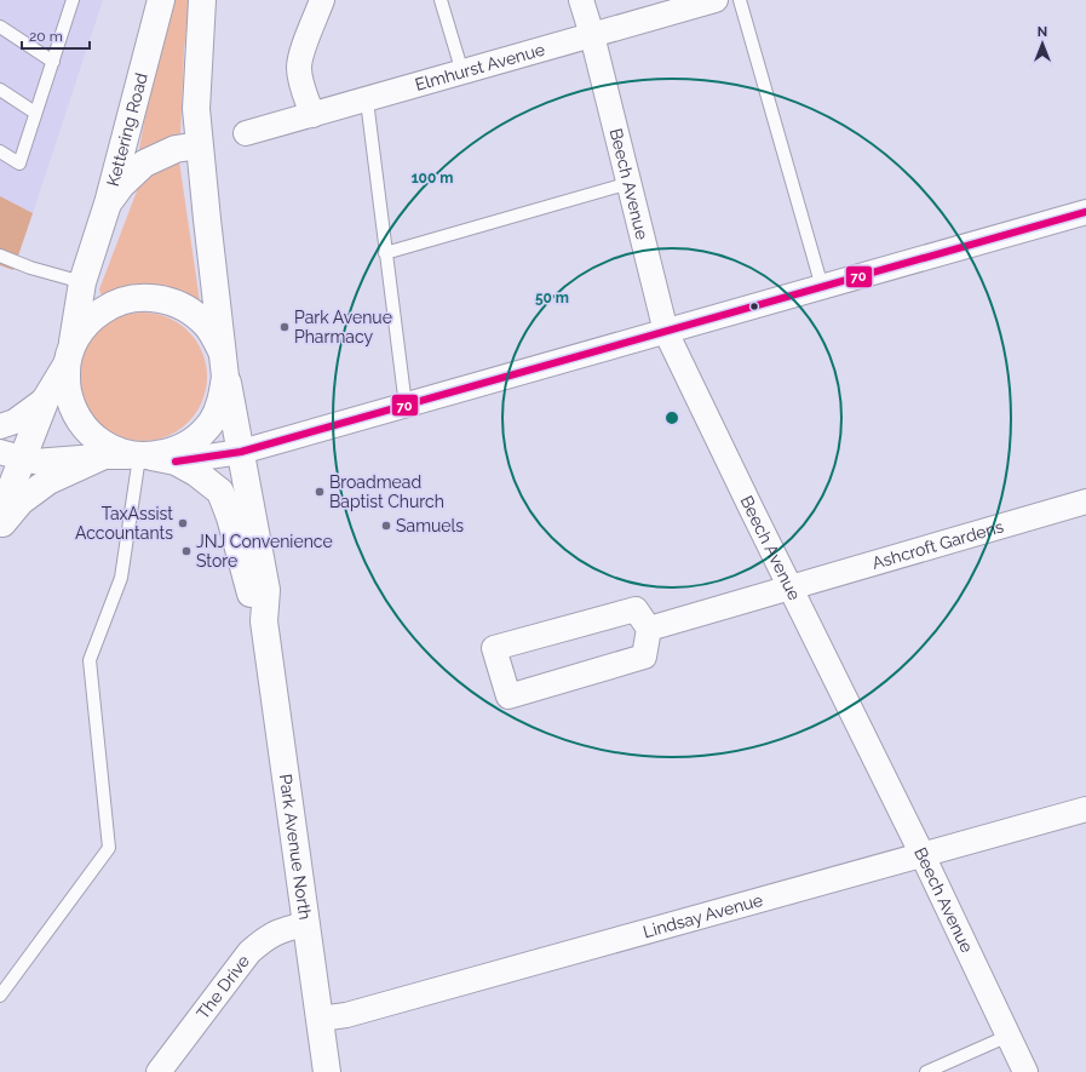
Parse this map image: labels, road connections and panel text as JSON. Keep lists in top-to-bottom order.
{
  "streets": {
    "main road": ["Kettering Road", "Park Avenue North"],
    "street": [
      "Elmhurst Avenue",
      "Beech Avenue",
      "Ashcroft Gardens",
      "Lindsay Avenue",
      "The Drive"
    ]
  },
  "crossings": [
    ["Elmhurst Avenue", "Beech Avenue"],
    ["Kettering Road", "Park Avenue North"],
    ["Beech Avenue", "Ashcroft Gardens"],
    ["Beech Avenue", "Lindsay Avenue"],
    ["Park Avenue North", "Lindsay Avenue"],
    ["Park Avenue North", "The Drive"]
  ],
  "places": [
    "Park Avenue Pharmacy",
    "Broadmead Baptist Church",
    "TaxAssist Accountants",
    "Samuels",
    "JNJ Convenience Store"
  ],
  "lines": ["transit line 70"],
  "scale_bar": "20 m",
  "north": "top",
  "rings": ["100 m", "50 m"]
}
